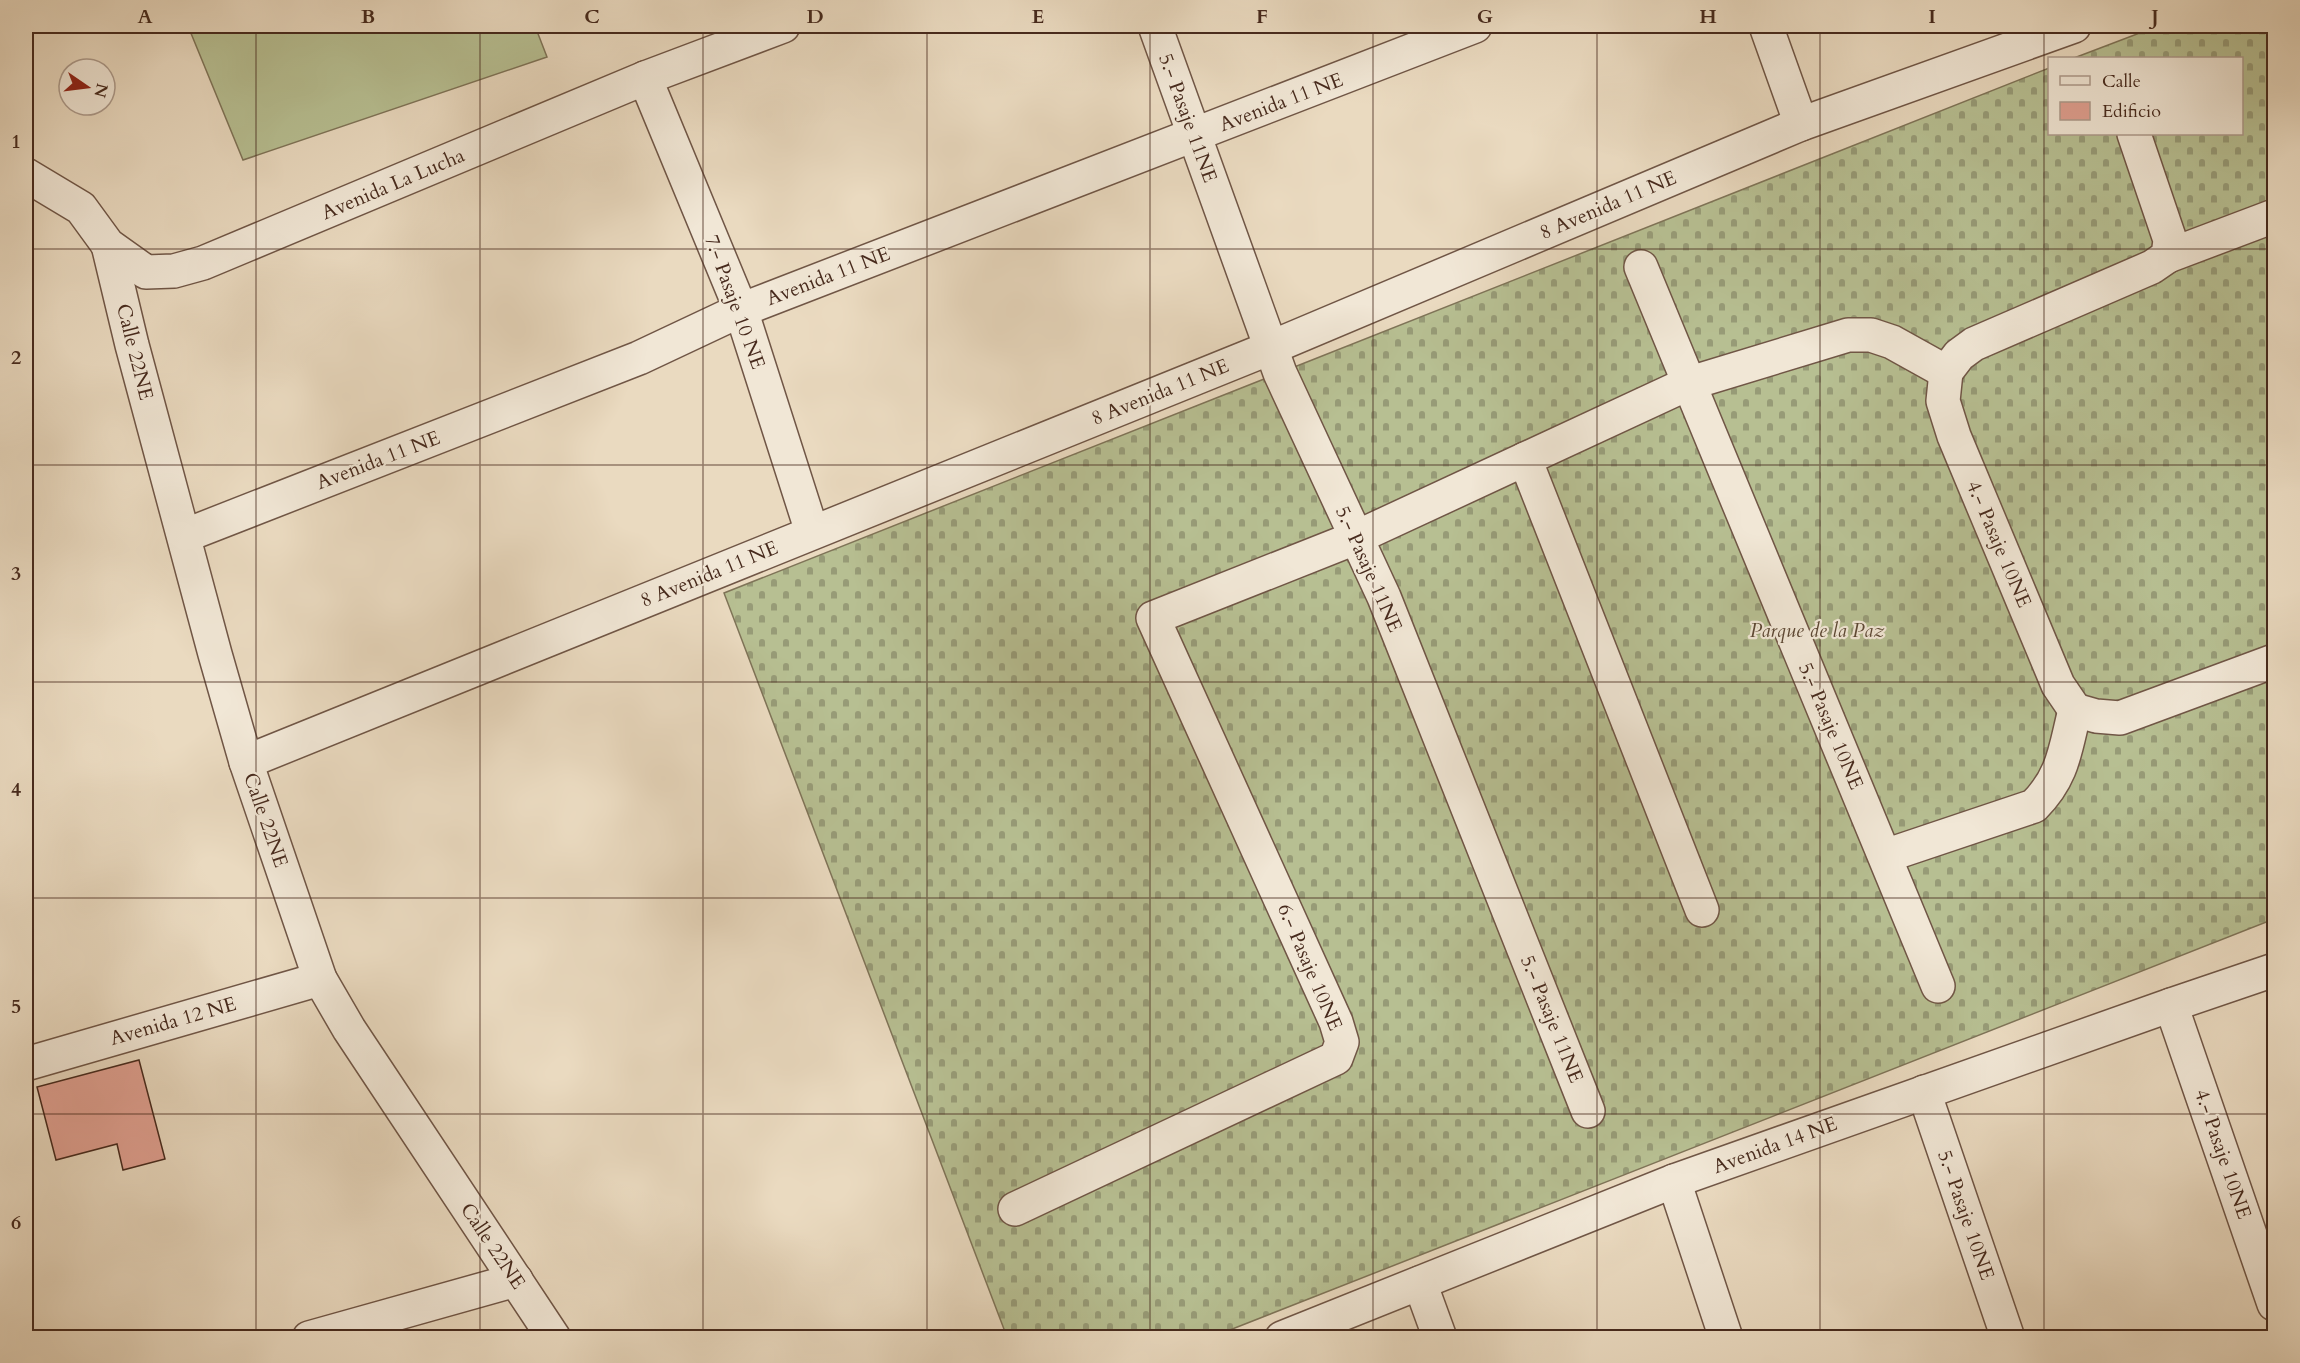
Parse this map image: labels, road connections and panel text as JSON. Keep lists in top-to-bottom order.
{
  "streets": {
    "street": [
      "Avenida 11 NE",
      "5.- Pasaje 11NE",
      "Avenida La Lucha",
      "8 Avenida 11 NE",
      "7.- Pasaje 10 NE",
      "Calle 22NE",
      "4.- Pasaje 10NE",
      "5.- Pasaje 10NE",
      "6.- Pasaje 10NE",
      "Avenida 12 NE",
      "Avenida 14 NE"
    ]
  },
  "crossings": [
    ["Avenida 11 NE", "5.- Pasaje 11NE"],
    ["Avenida 11 NE", "7.- Pasaje 10 NE"],
    ["Avenida 11 NE", "Calle 22NE"],
    ["5.- Pasaje 11NE", "8 Avenida 11 NE"],
    ["5.- Pasaje 11NE", "6.- Pasaje 10NE"],
    ["Avenida La Lucha", "7.- Pasaje 10 NE"],
    ["Avenida La Lucha", "Calle 22NE"],
    ["8 Avenida 11 NE", "7.- Pasaje 10 NE"],
    ["8 Avenida 11 NE", "Calle 22NE"],
    ["Calle 22NE", "Avenida 12 NE"],
    ["4.- Pasaje 10NE", "Avenida 14 NE"],
    ["5.- Pasaje 10NE", "Avenida 14 NE"]
  ],
  "parks": ["Parque de la Paz"],
  "legend": ["Calle", "Edificio"],
  "north": "right",
  "grid": {
    "columns": [
      "A",
      "B",
      "C",
      "D",
      "E",
      "F",
      "G",
      "H",
      "I",
      "J"
    ],
    "rows": [
      "1",
      "2",
      "3",
      "4",
      "5",
      "6"
    ]
  }
}
